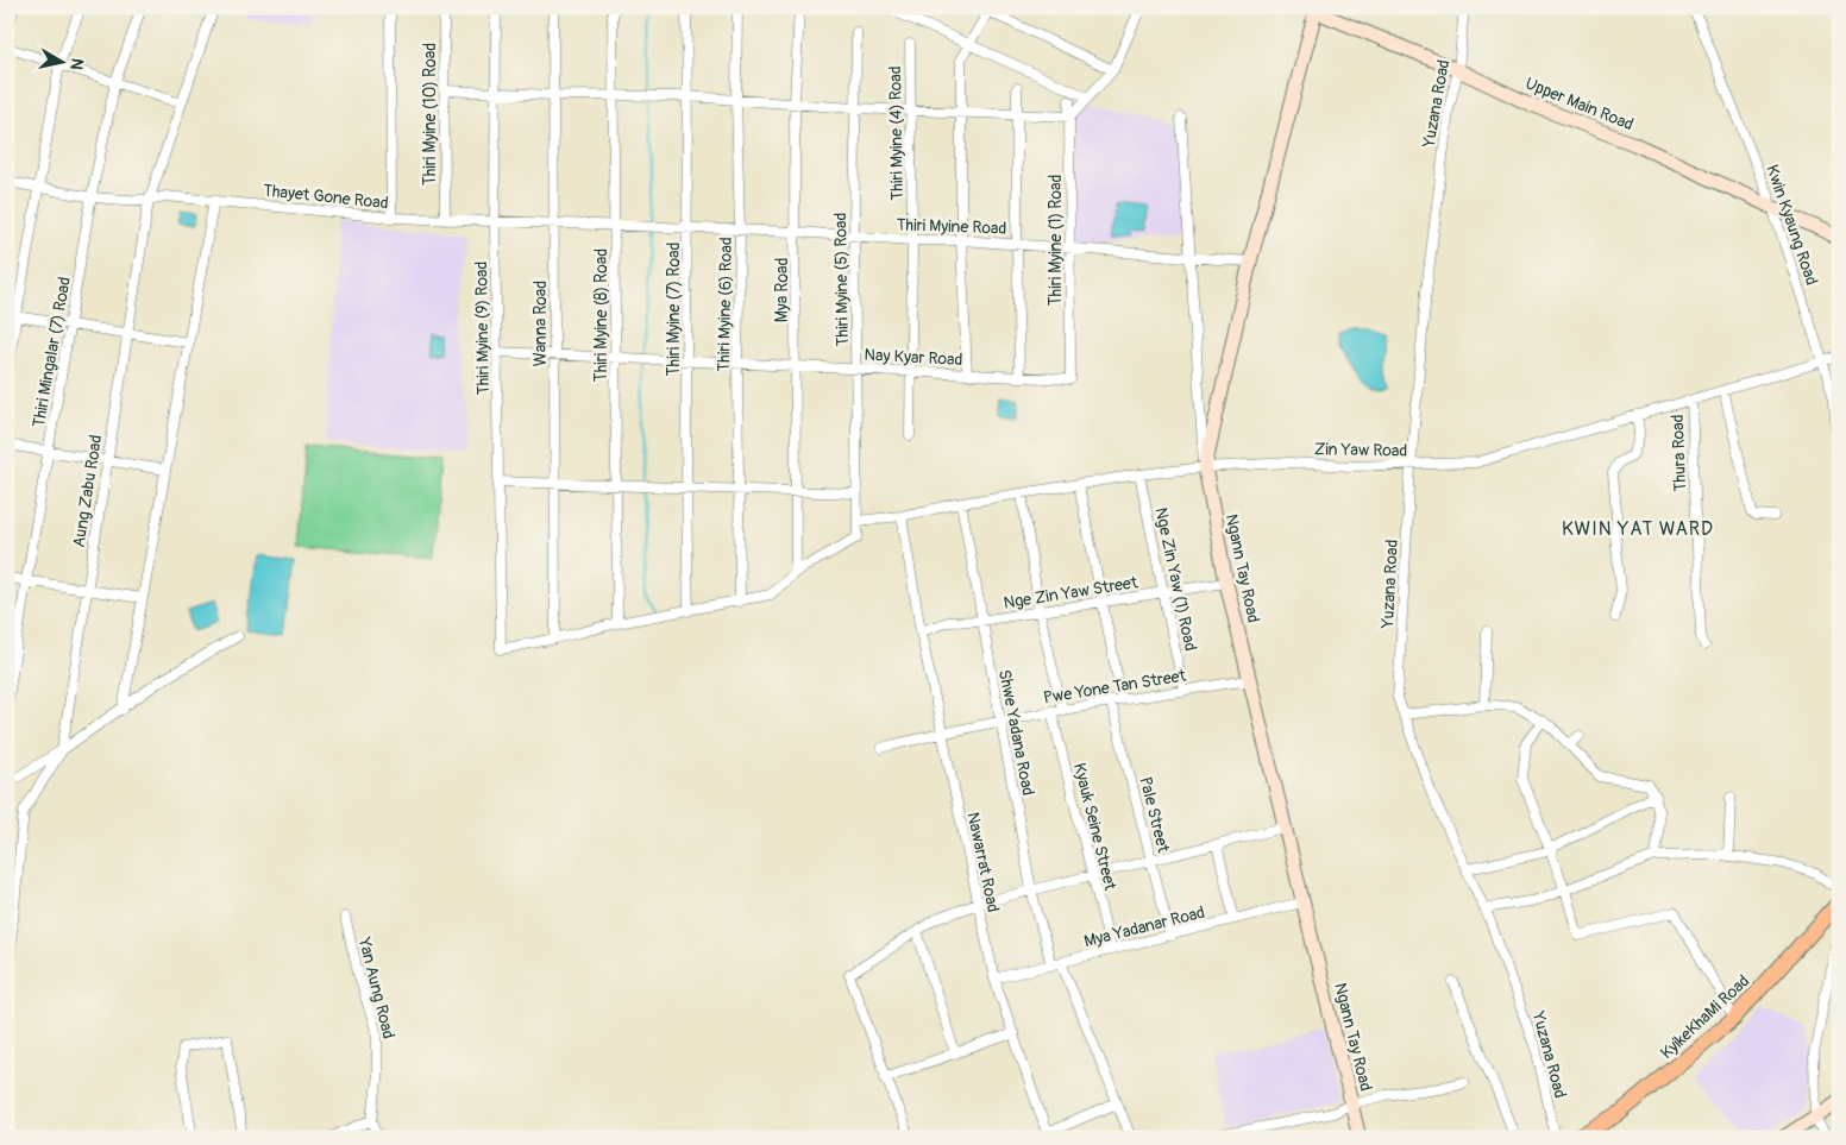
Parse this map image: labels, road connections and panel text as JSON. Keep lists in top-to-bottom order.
{
  "streets": {
    "main road": ["Upper Main Road", "Ngann Tay Road", "KyikeKhaMi Road"],
    "street": [
      "Yuzana Road",
      "Thiri Myine (10) Road",
      "Thiri Myine (4) Road",
      "Thayet Gone Road",
      "Kwin Kyaung Road",
      "Thiri Myine Road",
      "Thiri Myine (1) Road",
      "Thiri Myine (5) Road",
      "Mya Road",
      "Thiri Myine (6) Road",
      "Thiri Myine (7) Road",
      "Thiri Myine (8) Road",
      "Wanna Road",
      "Thiri Myine (9) Road",
      "Thiri Mingalar (7) Road",
      "Nay Kyar Road",
      "Zin Yaw Road",
      "Thura Road",
      "Aung Zabu Road",
      "Nge Zin Yaw (1) Road",
      "Nge Zin Yaw Street",
      "Pwe Yone Tan Street",
      "Shwe Yadana Road",
      "Pale Street",
      "Kyauk Seine Street",
      "Nawarrat Road",
      "Mya Yadanar Road",
      "Yan Aung Road"
    ]
  },
  "crossings": [
    ["Yuzana Road", "Upper Main Road"],
    ["Yuzana Road", "Zin Yaw Road"],
    ["Upper Main Road", "Kwin Kyaung Road"],
    ["Upper Main Road", "Ngann Tay Road"],
    ["Thiri Myine (10) Road", "Thayet Gone Road"],
    ["Thiri Myine (4) Road", "Thiri Myine Road"],
    ["Thiri Myine (4) Road", "Nay Kyar Road"],
    ["Thayet Gone Road", "Thiri Myine Road"],
    ["Thayet Gone Road", "Thiri Myine (8) Road"],
    ["Thayet Gone Road", "Wanna Road"],
    ["Thayet Gone Road", "Thiri Myine (9) Road"],
    ["Thayet Gone Road", "Thiri Mingalar (7) Road"],
    ["Thayet Gone Road", "Aung Zabu Road"],
    ["Kwin Kyaung Road", "Zin Yaw Road"],
    ["Thiri Myine Road", "Thiri Myine (1) Road"],
    ["Thiri Myine Road", "Thiri Myine (5) Road"],
    ["Thiri Myine Road", "Mya Road"],
    ["Thiri Myine Road", "Thiri Myine (6) Road"],
    ["Thiri Myine Road", "Thiri Myine (7) Road"],
    ["Thiri Myine Road", "Ngann Tay Road"],
    ["Thiri Myine (1) Road", "Nay Kyar Road"],
    ["Thiri Myine (5) Road", "Nay Kyar Road"],
    ["Thiri Myine (5) Road", "Zin Yaw Road"],
    ["Mya Road", "Nay Kyar Road"],
    ["Thiri Myine (6) Road", "Nay Kyar Road"],
    ["Thiri Myine (7) Road", "Nay Kyar Road"],
    ["Thiri Myine (8) Road", "Nay Kyar Road"],
    ["Wanna Road", "Thiri Myine (9) Road"],
    ["Wanna Road", "Nay Kyar Road"],
    ["Thiri Myine (9) Road", "Nay Kyar Road"],
    ["Zin Yaw Road", "Thura Road"],
    ["Zin Yaw Road", "Ngann Tay Road"],
    ["Zin Yaw Road", "Nge Zin Yaw (1) Road"],
    ["Zin Yaw Road", "Shwe Yadana Road"],
    ["Zin Yaw Road", "Nawarrat Road"],
    ["Ngann Tay Road", "Nge Zin Yaw Street"],
    ["Ngann Tay Road", "Pwe Yone Tan Street"],
    ["Ngann Tay Road", "Mya Yadanar Road"],
    ["Nge Zin Yaw (1) Road", "Nge Zin Yaw Street"],
    ["Nge Zin Yaw (1) Road", "Pwe Yone Tan Street"],
    ["Nge Zin Yaw Street", "Shwe Yadana Road"],
    ["Nge Zin Yaw Street", "Nawarrat Road"],
    ["Pwe Yone Tan Street", "Shwe Yadana Road"],
    ["Pwe Yone Tan Street", "Pale Street"],
    ["Pwe Yone Tan Street", "Kyauk Seine Street"],
    ["Pwe Yone Tan Street", "Nawarrat Road"],
    ["Shwe Yadana Road", "Mya Yadanar Road"],
    ["Pale Street", "Mya Yadanar Road"],
    ["Kyauk Seine Street", "Mya Yadanar Road"],
    ["Nawarrat Road", "Mya Yadanar Road"]
  ],
  "districts": ["KWIN YAT WARD"],
  "north": "right"
}
